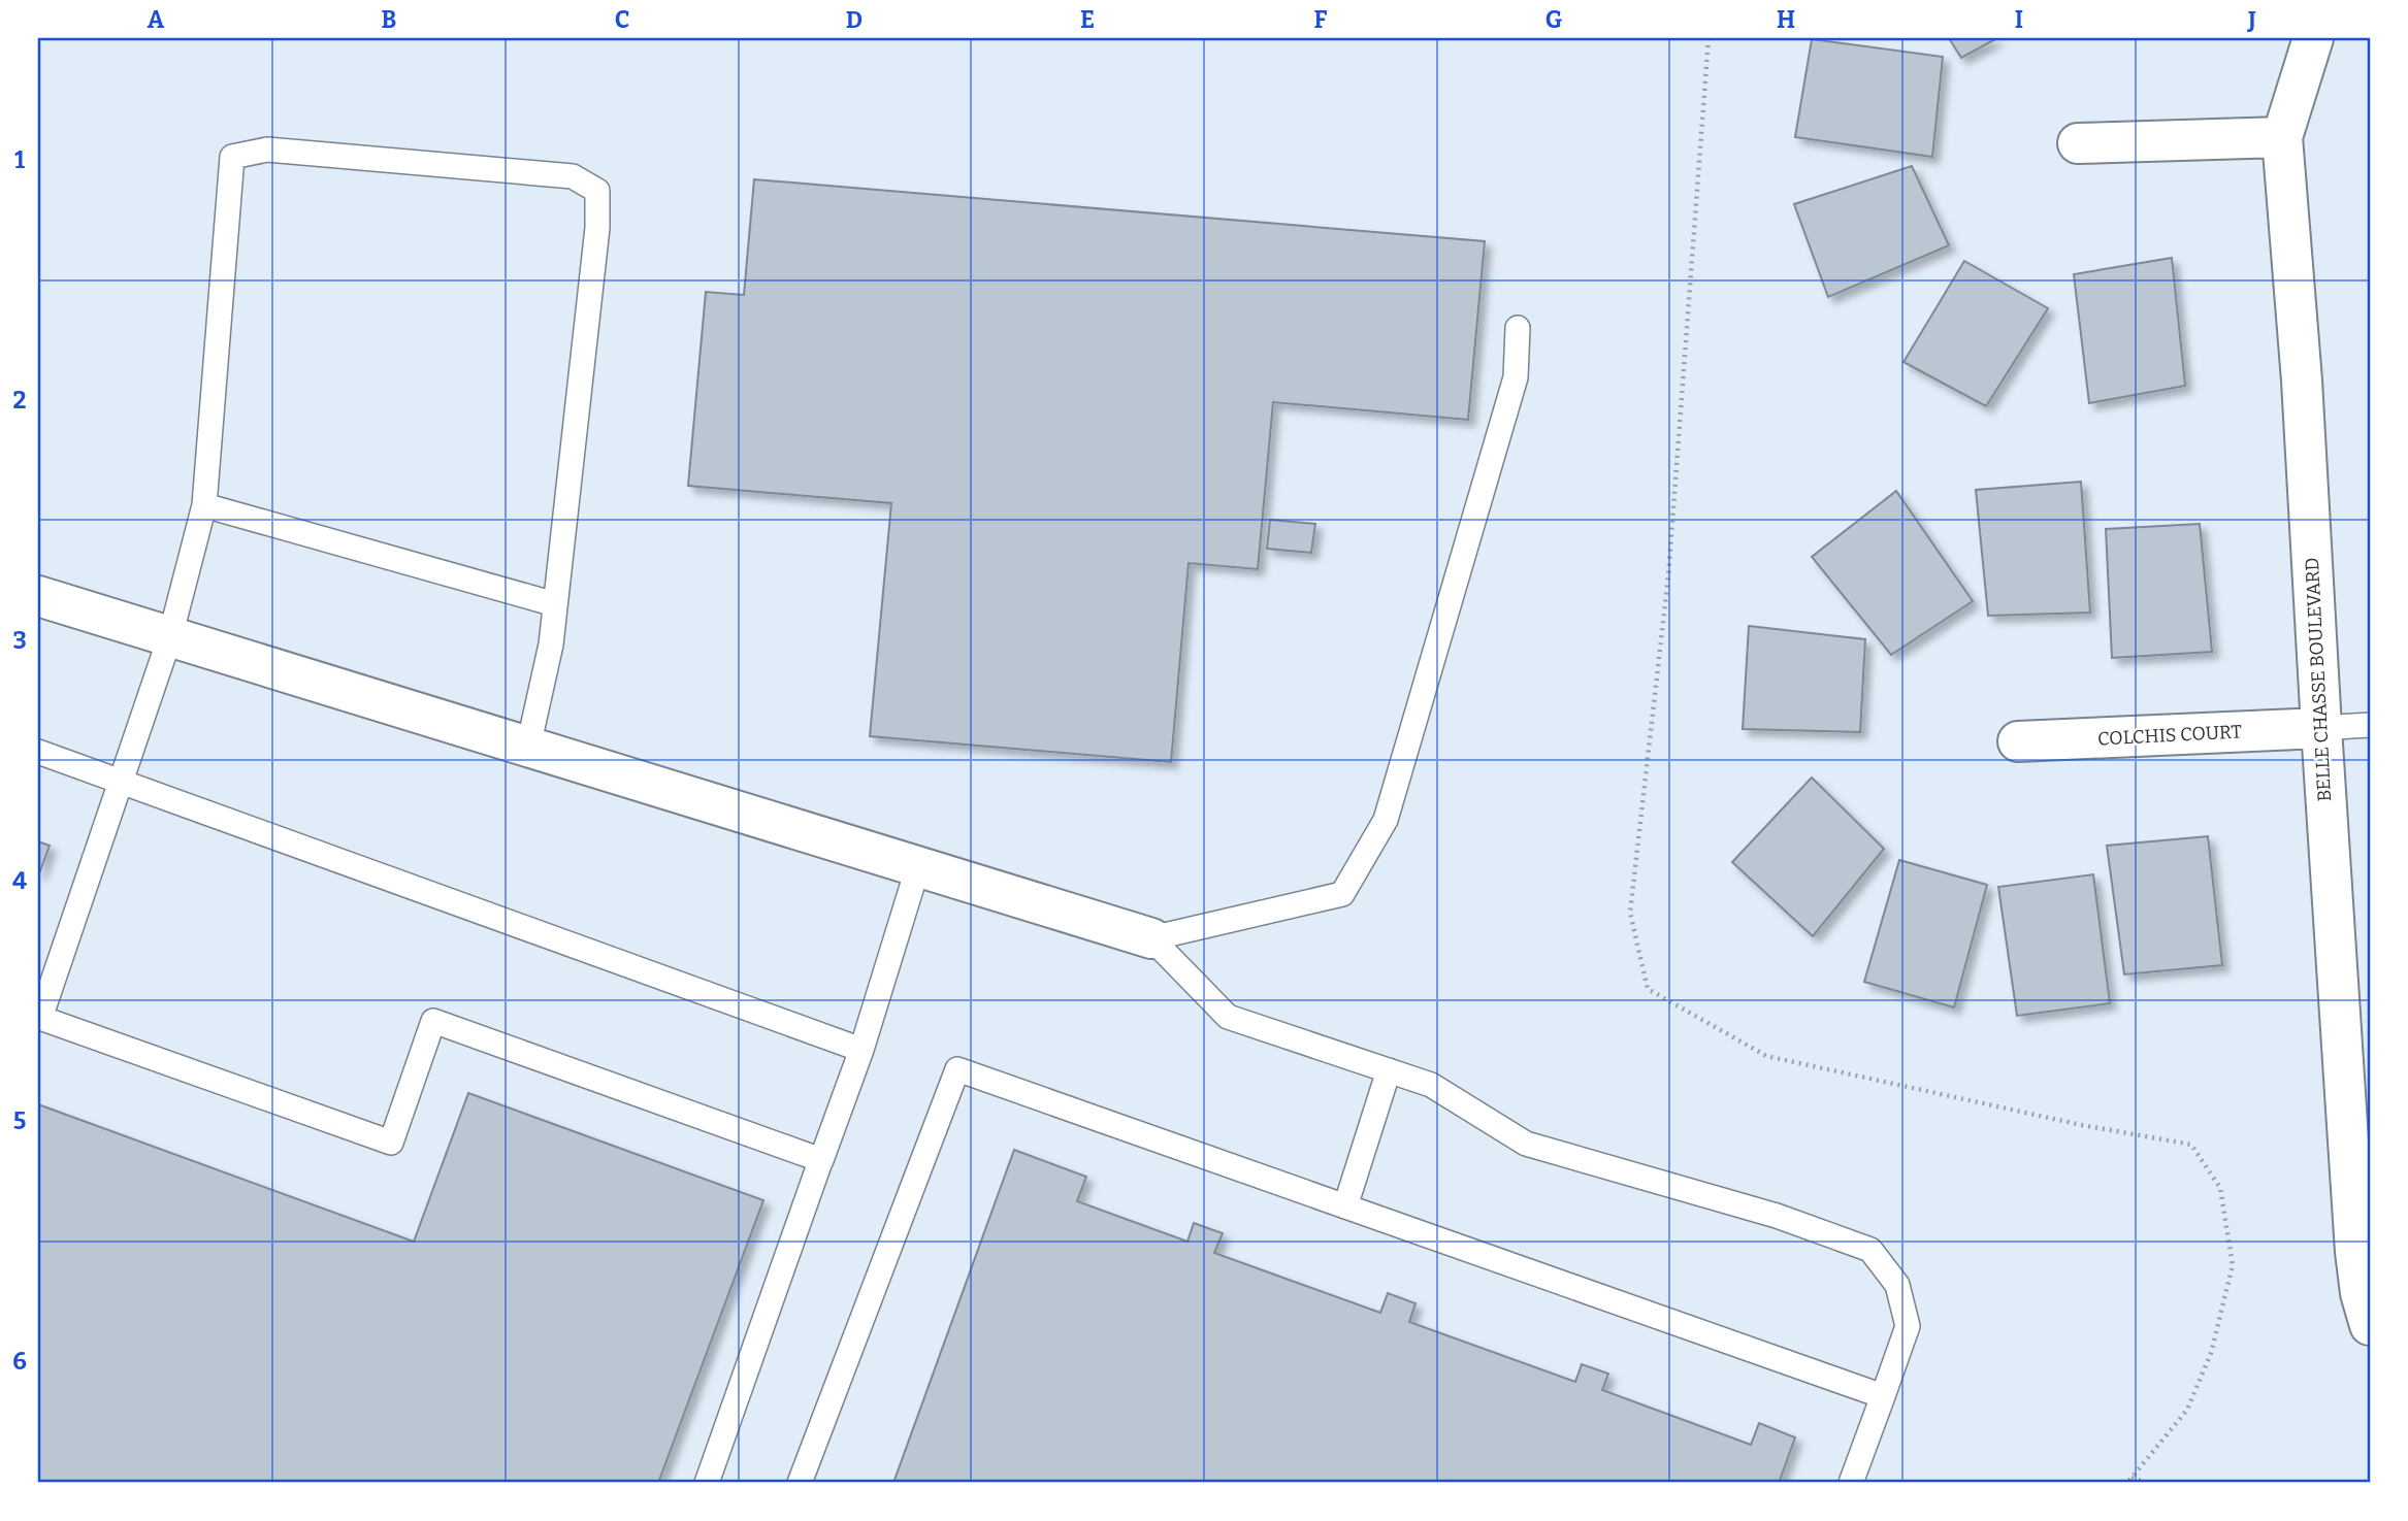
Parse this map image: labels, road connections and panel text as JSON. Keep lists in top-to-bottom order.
{
  "streets": {
    "street": ["BELLE CHASSE BOULEVARD", "COLCHIS COURT"]
  },
  "crossings": [
    ["BELLE CHASSE BOULEVARD", "COLCHIS COURT"]
  ],
  "grid": {
    "columns": [
      "A",
      "B",
      "C",
      "D",
      "E",
      "F",
      "G",
      "H",
      "I",
      "J"
    ],
    "rows": [
      "1",
      "2",
      "3",
      "4",
      "5",
      "6"
    ]
  }
}
